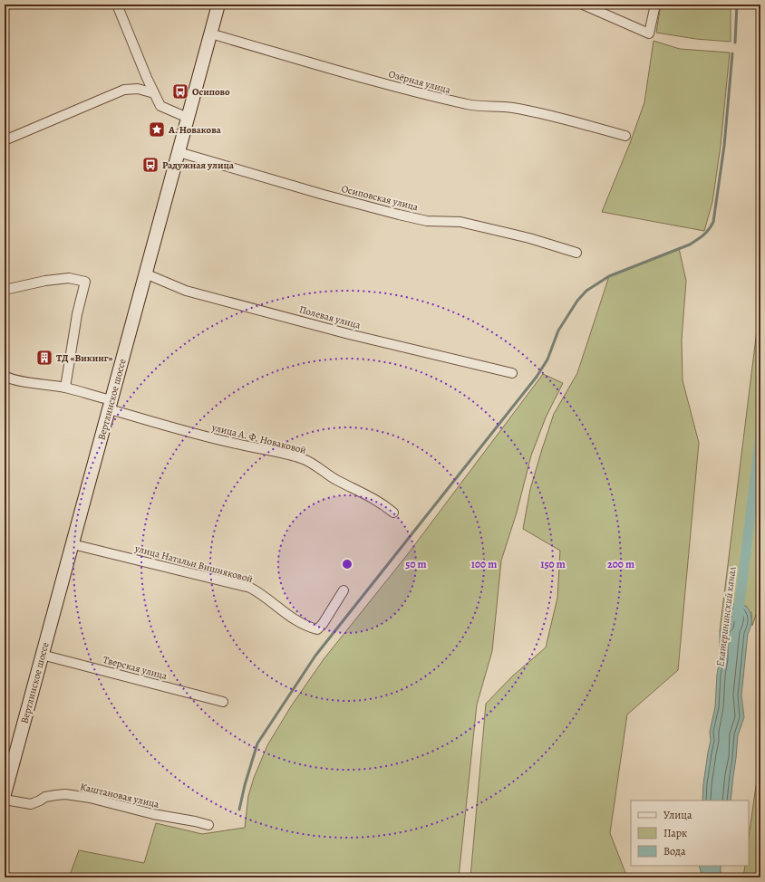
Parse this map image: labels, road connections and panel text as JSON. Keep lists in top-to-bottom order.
{
  "streets": {
    "main road": ["Вертлинское шоссе"],
    "street": [
      "Озёрная улица",
      "Осиповская улица",
      "Полевая улица",
      "улица А. Ф. Новаковой",
      "улица Натальи Вишняковой",
      "Тверская улица",
      "Каштановая улица"
    ]
  },
  "crossings": [
    ["Озёрная улица", "Вертлинское шоссе"],
    ["Осиповская улица", "Вертлинское шоссе"],
    ["Полевая улица", "Вертлинское шоссе"],
    ["Вертлинское шоссе", "улица А. Ф. Новаковой"],
    ["Вертлинское шоссе", "улица Натальи Вишняковой"],
    ["Вертлинское шоссе", "Тверская улица"]
  ],
  "water": ["Екатерининский канал"],
  "places": {
    "bus stop": ["Осипово", "Радужная улица"],
    "place": ["А. Новакова"],
    "building": ["ТД «Викинг»"]
  },
  "legend": ["Улица", "Парк", "Вода"],
  "rings": [
    "50 m",
    "100 m",
    "150 m",
    "200 m"
  ]
}
